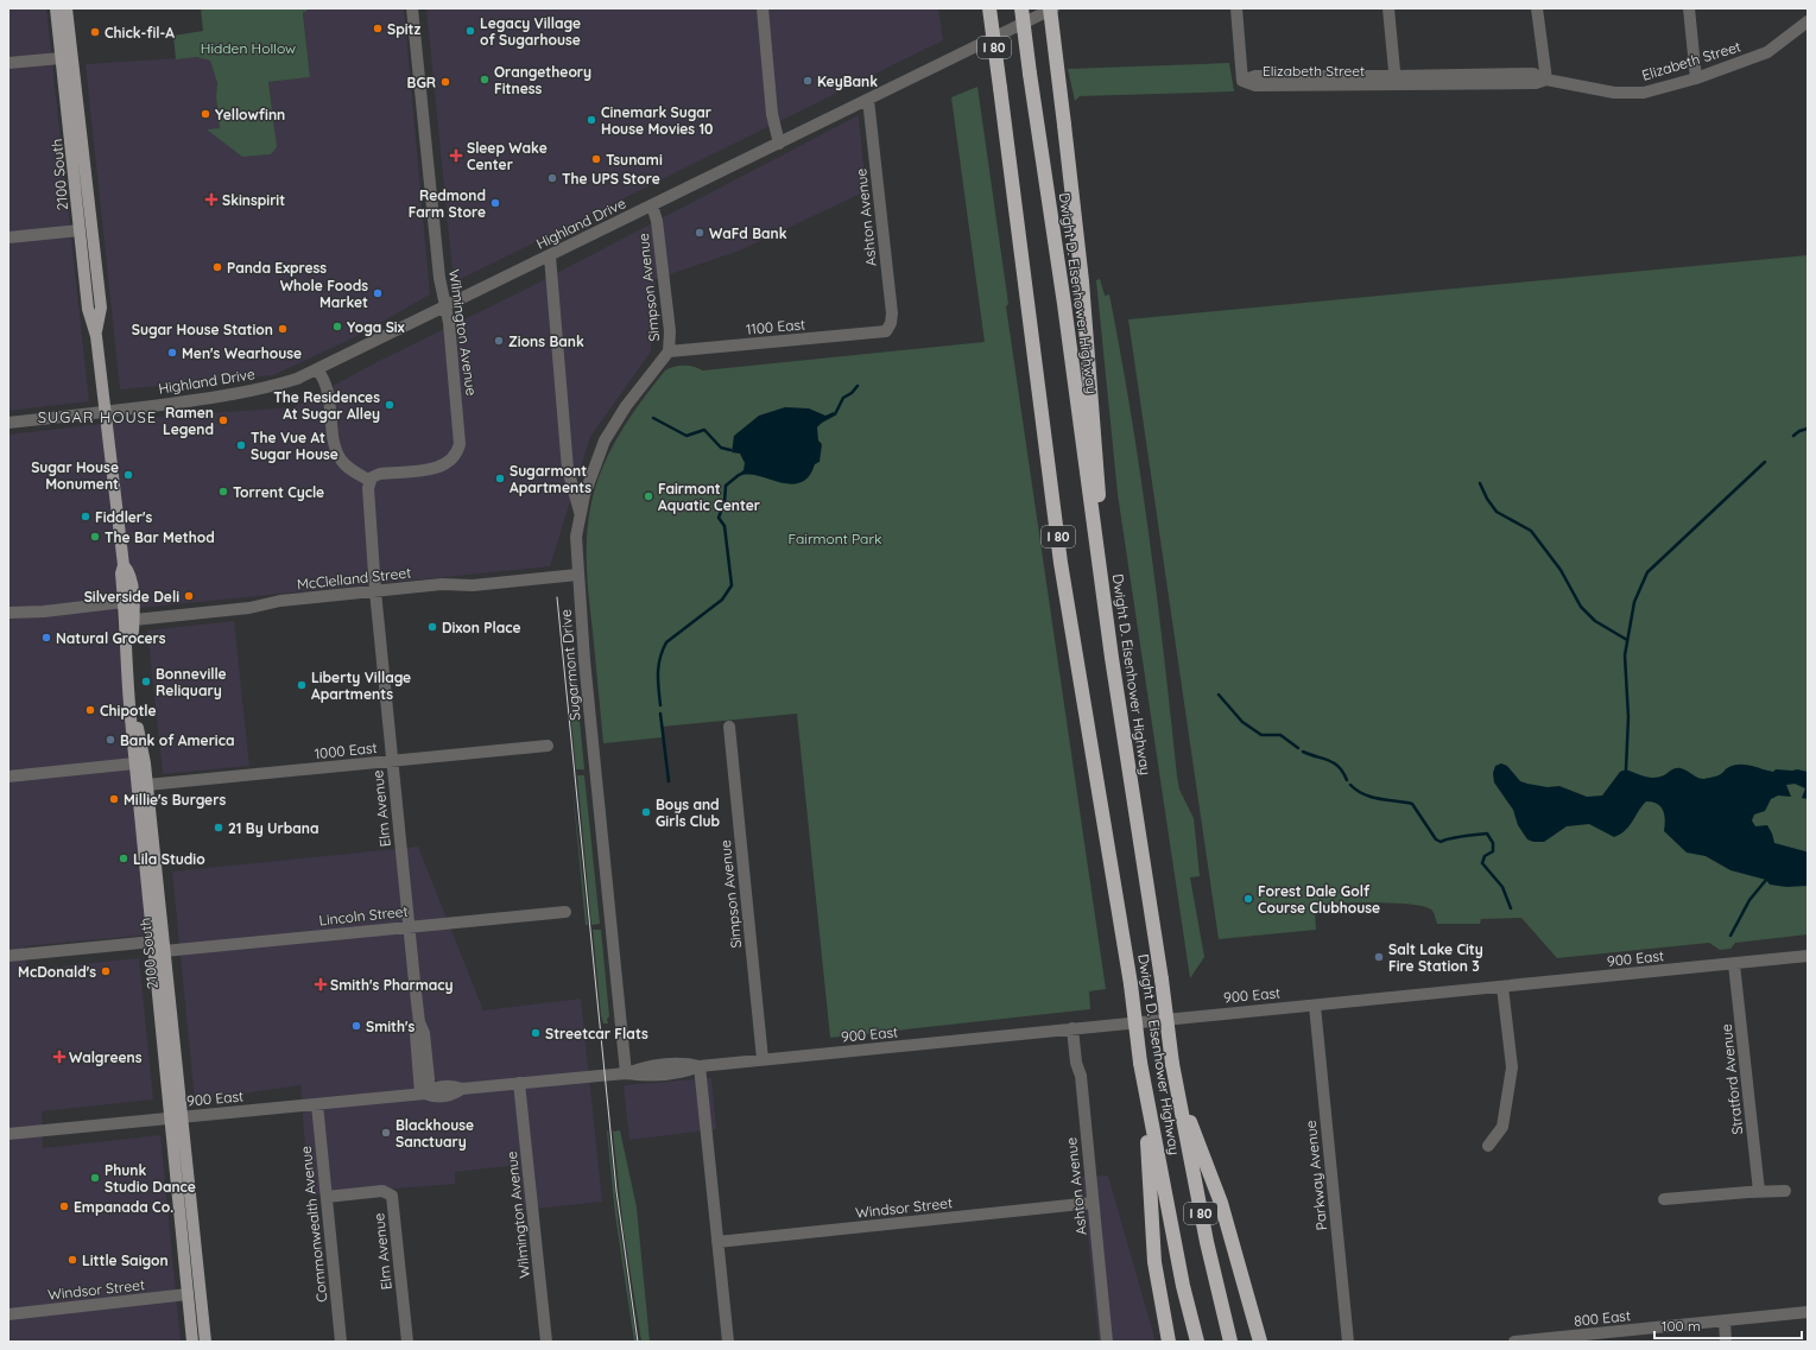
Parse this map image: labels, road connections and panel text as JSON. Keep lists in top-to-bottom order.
{
  "streets": {
    "highway": ["I 80", "Dwight D. Eisenhower Highway"],
    "main road": ["2100 South"],
    "street": [
      "Elizabeth Street",
      "Ashton Avenue",
      "Highland Drive",
      "Simpson Avenue",
      "1100 East",
      "Wilmington Avenue",
      "McClelland Street",
      "Sugarmont Drive",
      "1000 East",
      "Elm Avenue",
      "Lincoln Street",
      "900 East",
      "Stratford Avenue",
      "Parkway Avenue",
      "Windsor Street",
      "Commonwealth Avenue",
      "800 East"
    ]
  },
  "crossings": [
    ["2100 South", "Highland Drive"],
    ["2100 South", "McClelland Street"],
    ["2100 South", "1000 East"],
    ["2100 South", "Lincoln Street"],
    ["2100 South", "900 East"],
    ["2100 South", "Windsor Street"],
    ["Ashton Avenue", "Highland Drive"],
    ["Ashton Avenue", "1100 East"],
    ["Ashton Avenue", "900 East"],
    ["Ashton Avenue", "Windsor Street"],
    ["Highland Drive", "Simpson Avenue"],
    ["Highland Drive", "Wilmington Avenue"],
    ["Highland Drive", "Sugarmont Drive"],
    ["Simpson Avenue", "1100 East"],
    ["Simpson Avenue", "Sugarmont Drive"],
    ["Simpson Avenue", "900 East"],
    ["Wilmington Avenue", "900 East"],
    ["McClelland Street", "Sugarmont Drive"],
    ["McClelland Street", "Elm Avenue"],
    ["Sugarmont Drive", "900 East"],
    ["1000 East", "Elm Avenue"],
    ["Elm Avenue", "Lincoln Street"],
    ["Elm Avenue", "900 East"],
    ["Elm Avenue", "Commonwealth Avenue"],
    ["900 East", "Stratford Avenue"],
    ["900 East", "Parkway Avenue"],
    ["900 East", "Commonwealth Avenue"]
  ],
  "districts": ["SUGAR HOUSE"],
  "parks": ["Hidden Hollow", "Fairmont Park"],
  "places": {
    "other": [
      "Spitz",
      "Legacy Village of Sugarhouse",
      "Chick-fil-A",
      "Orangetheory Fitness",
      "KeyBank",
      "BGR",
      "Yellowfinn",
      "Cinemark Sugar House Movies 10",
      "Tsunami",
      "The UPS Store",
      "Redmond Farm Store",
      "WaFd Bank",
      "Panda Express",
      "Whole Foods Market",
      "Yoga Six",
      "Sugar House Station",
      "Zions Bank",
      "Men's Wearhouse",
      "The Residences At Sugar Alley",
      "Ramen Legend",
      "The Vue At Sugar House",
      "Sugar House Monument",
      "Sugarmont Apartments",
      "Torrent Cycle",
      "Fairmont Aquatic Center",
      "Fiddler's",
      "The Bar Method",
      "Silverside Deli",
      "Dixon Place",
      "Natural Grocers",
      "Bonneville Reliquary",
      "Liberty Village Apartments",
      "Chipotle",
      "Bank of America",
      "Millie's Burgers",
      "Boys and Girls Club",
      "21 By Urbana",
      "Lila Studio",
      "Forest Dale Golf Course Clubhouse",
      "Salt Lake City Fire Station 3",
      "McDonald's",
      "Smith's",
      "Streetcar Flats",
      "Blackhouse Sanctuary",
      "Phunk Studio Dance",
      "Empanada Co.",
      "Little Saigon"
    ],
    "health": [
      "Sleep Wake Center",
      "Skinspirit",
      "Smith's Pharmacy",
      "Walgreens"
    ]
  },
  "scale_bar": "100 m"
}
